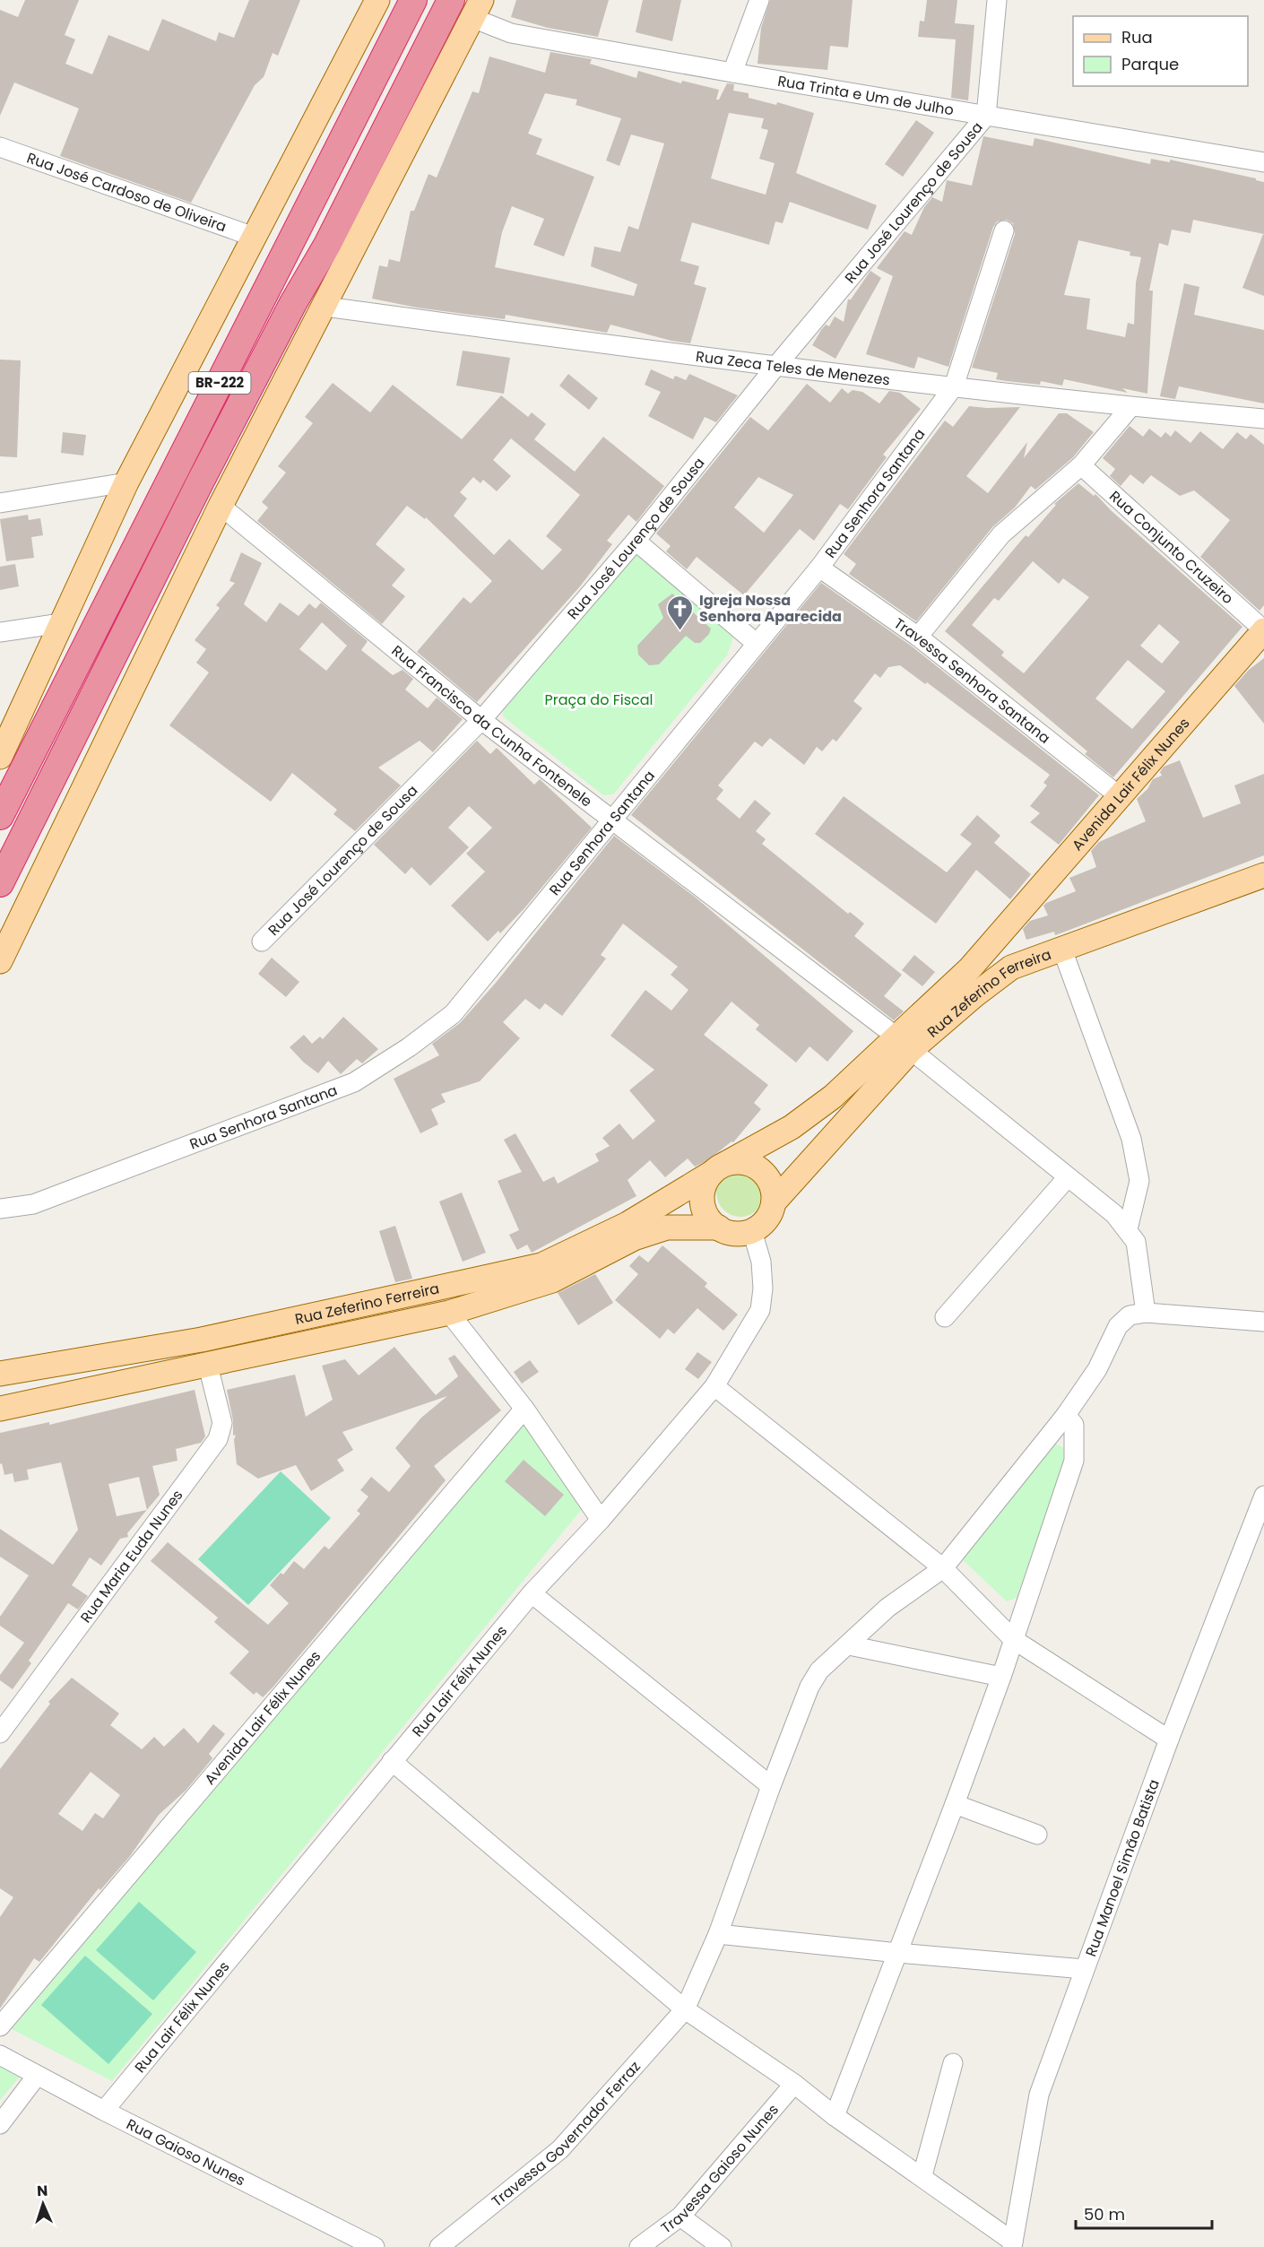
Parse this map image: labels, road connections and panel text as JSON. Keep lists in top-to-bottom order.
{
  "streets": {
    "highway": ["BR-222"],
    "main road": ["Avenida Lair Félix Nunes", "Rua Zeferino Ferreira"],
    "street": [
      "Rua Trinta e Um de Julho",
      "Rua José Cardoso de Oliveira",
      "Rua José Lourenço de Sousa",
      "Rua Zeca Teles de Menezes",
      "Rua Senhora Santana",
      "Rua Conjunto Cruzeiro",
      "Travessa Senhora Santana",
      "Rua Francisco da Cunha Fontenele",
      "Rua Maria Euda Nunes",
      "Rua Lair Félix Nunes",
      "Rua Manoel Simão Batista",
      "Travessa Governador Ferraz",
      "Rua Gaioso Nunes",
      "Travessa Gaioso Nunes"
    ]
  },
  "crossings": [
    ["Rua Trinta e Um de Julho", "Rua José Lourenço de Sousa"],
    ["Rua José Lourenço de Sousa", "Rua Zeca Teles de Menezes"],
    ["Rua José Lourenço de Sousa", "Rua Francisco da Cunha Fontenele"],
    ["Rua Zeca Teles de Menezes", "Rua Senhora Santana"],
    ["Rua Senhora Santana", "Travessa Senhora Santana"],
    ["Rua Senhora Santana", "Rua Francisco da Cunha Fontenele"],
    ["Rua Conjunto Cruzeiro", "Avenida Lair Félix Nunes"],
    ["Travessa Senhora Santana", "Avenida Lair Félix Nunes"],
    ["Rua Francisco da Cunha Fontenele", "Rua Zeferino Ferreira"],
    ["Avenida Lair Félix Nunes", "Rua Zeferino Ferreira"],
    ["Rua Zeferino Ferreira", "Rua Maria Euda Nunes"],
    ["Rua Zeferino Ferreira", "Rua Lair Félix Nunes"],
    ["Rua Lair Félix Nunes", "Rua Gaioso Nunes"]
  ],
  "parks": ["Praça do Fiscal"],
  "places": {
    "church": ["Igreja Nossa Senhora Aparecida"]
  },
  "legend": ["Rua", "Parque"],
  "scale_bar": "50 m",
  "north": "top"
}
